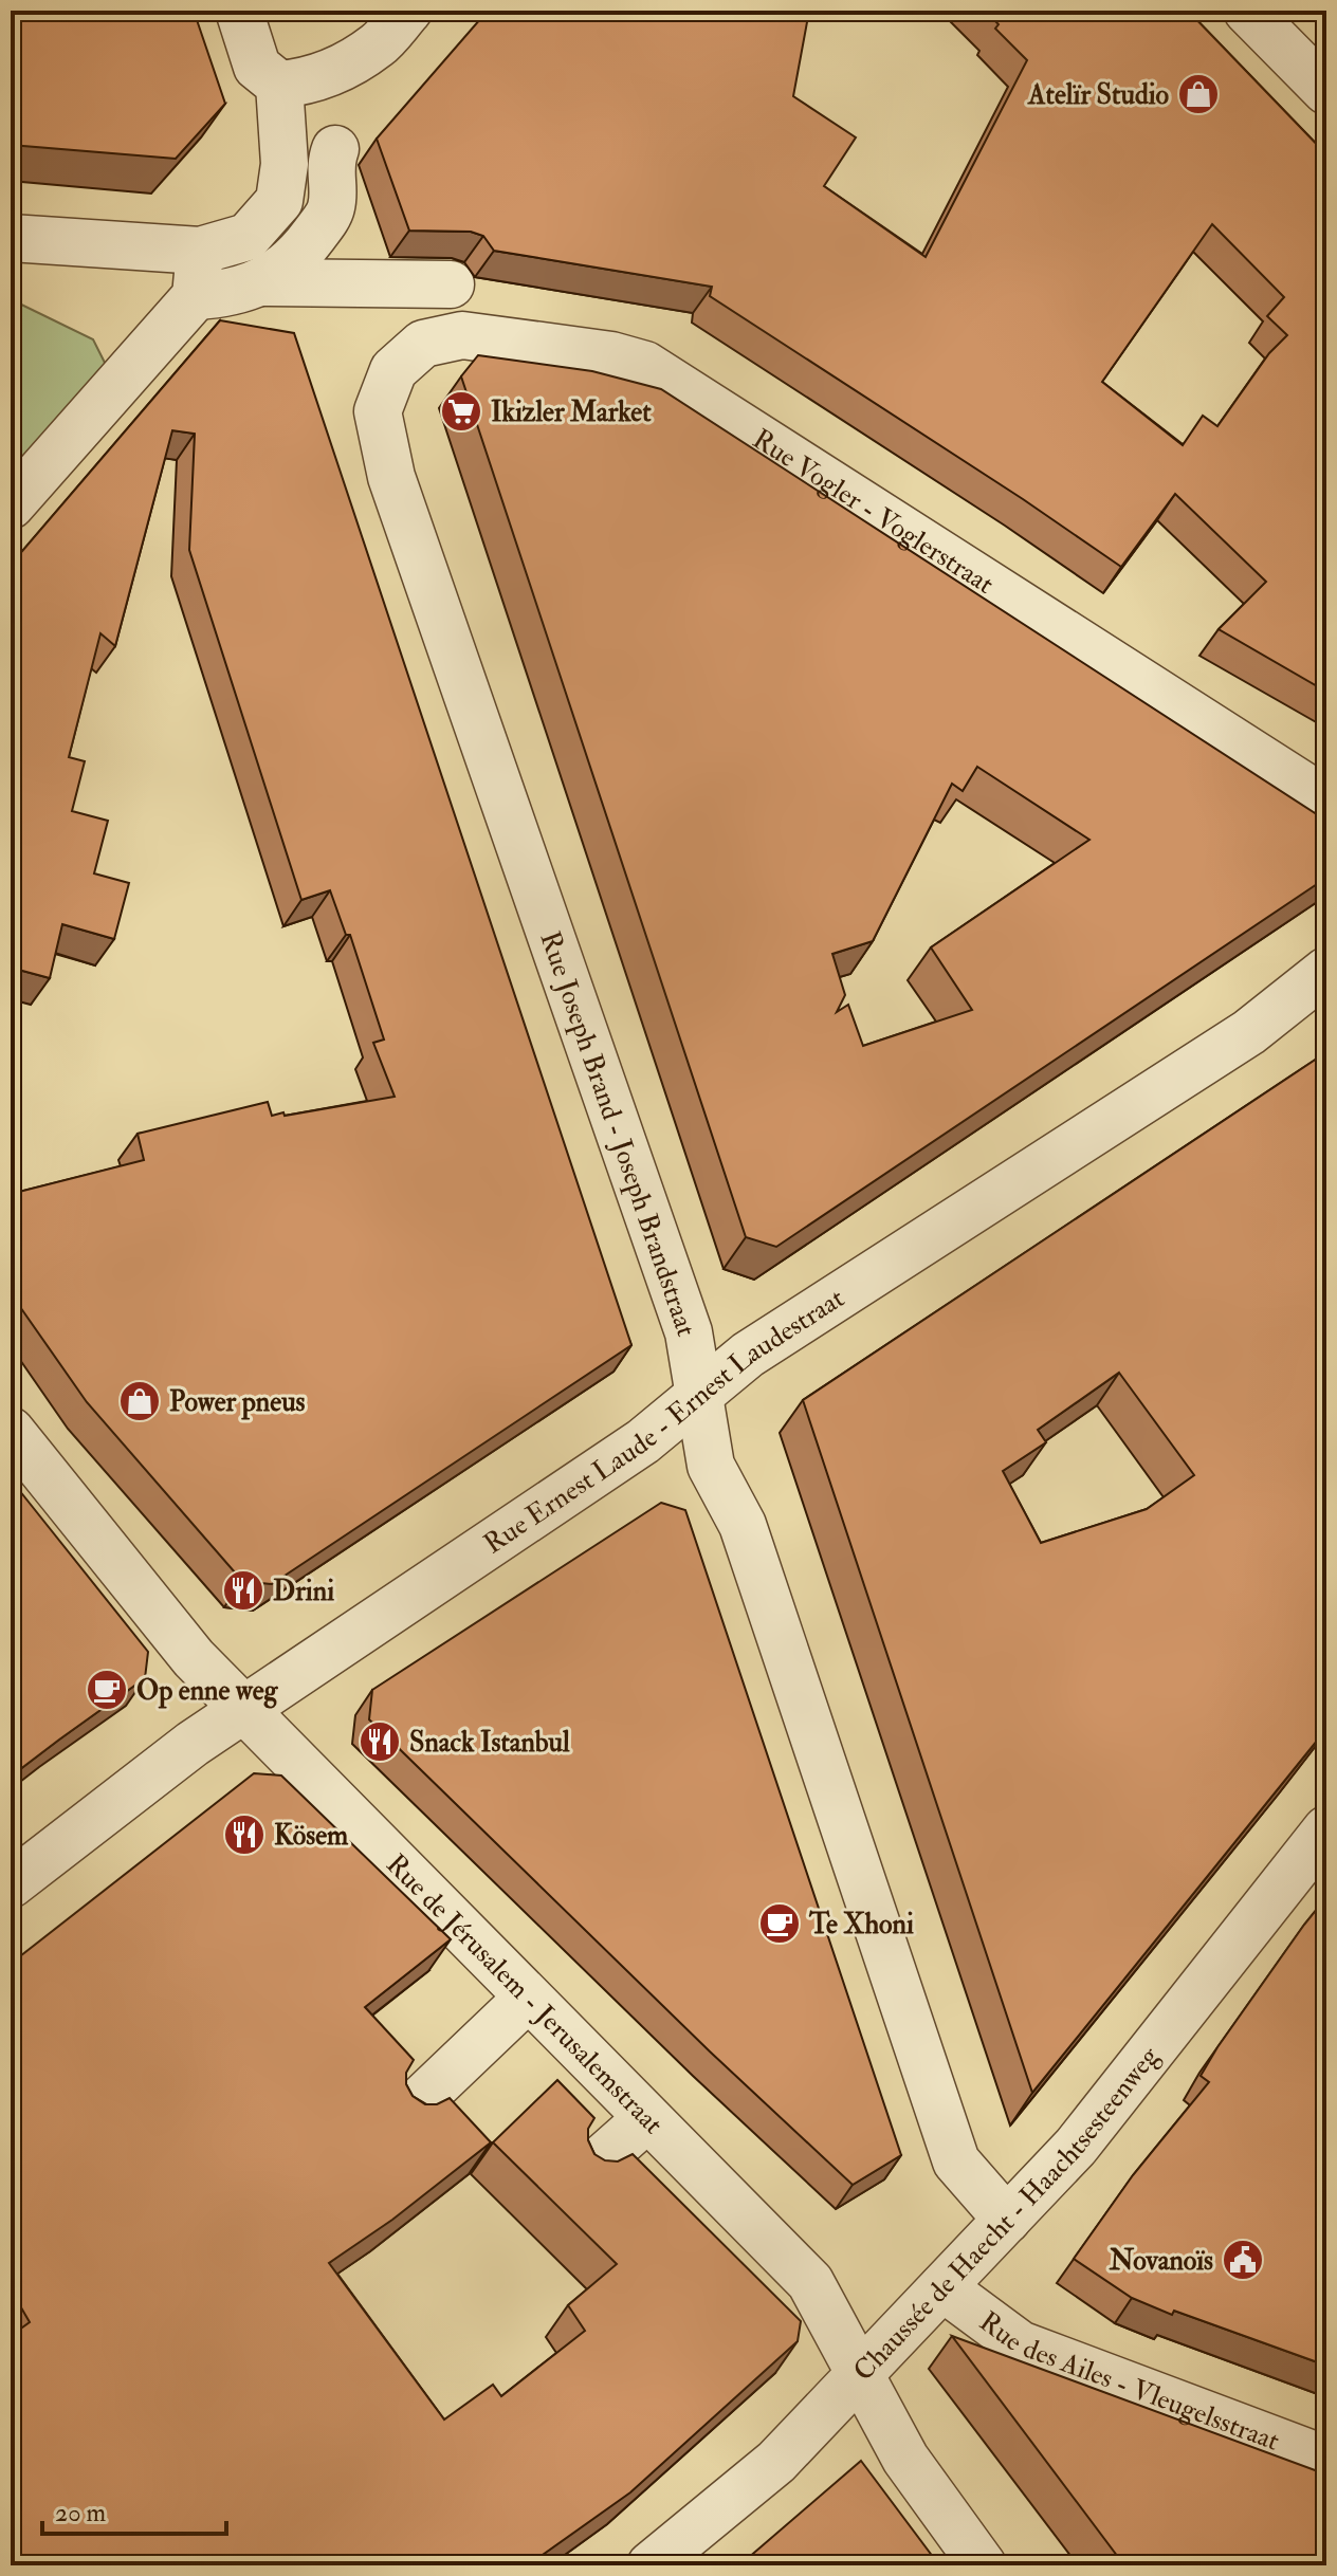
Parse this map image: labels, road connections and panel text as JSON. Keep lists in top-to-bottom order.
{
  "streets": {
    "street": [
      "Rue Vogler - Voglerstraat",
      "Rue Joseph Brand - Joseph Brandstraat",
      "Rue Ernest Laude - Ernest Laudestraat",
      "Rue de Jérusalem - Jerusalemstraat",
      "Chaussée de Haecht - Haachtsesteenweg",
      "Rue des Ailes - Vleugelsstraat"
    ]
  },
  "crossings": [
    ["Rue Vogler - Voglerstraat", "Rue Joseph Brand - Joseph Brandstraat"],
    ["Rue Joseph Brand - Joseph Brandstraat", "Rue Ernest Laude - Ernest Laudestraat"],
    ["Rue Joseph Brand - Joseph Brandstraat", "Chaussée de Haecht - Haachtsesteenweg"],
    ["Rue Ernest Laude - Ernest Laudestraat", "Rue de Jérusalem - Jerusalemstraat"],
    ["Rue de Jérusalem - Jerusalemstraat", "Chaussée de Haecht - Haachtsesteenweg"],
    ["Chaussée de Haecht - Haachtsesteenweg", "Rue des Ailes - Vleugelsstraat"]
  ],
  "places": {
    "shop": ["Atelïr Studio", "Power pneus"],
    "supermarket": ["Ikizler Market"],
    "restaurant": ["Drini", "Snack Istanbul", "Kösem"],
    "cafe": ["Op enne weg", "Te Xhoni"],
    "public building": ["Novanoïs"]
  },
  "scale_bar": "20 m"
}
